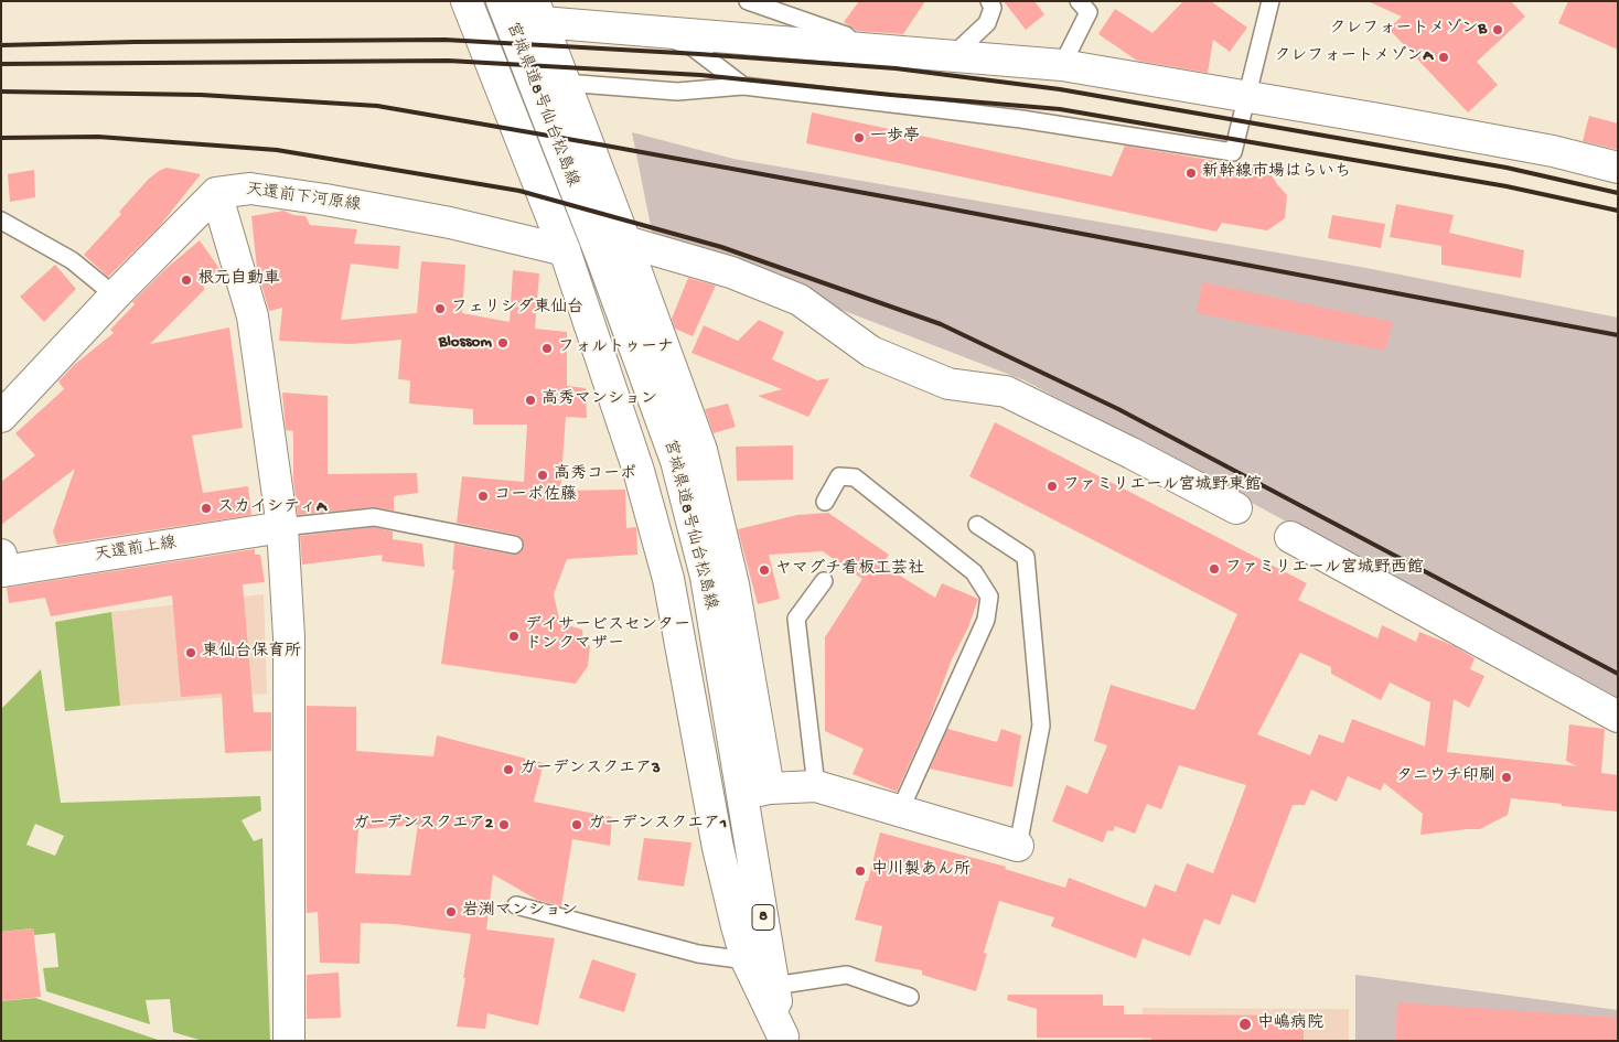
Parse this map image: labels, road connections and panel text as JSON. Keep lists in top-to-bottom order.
{
  "streets": {
    "street": [
      "宮城県道8号仙台松島線",
      "天還前下河原線",
      "天還前上線",
      "8"
    ]
  },
  "places": [
    "クレフォートメゾンB",
    "クレフォートメゾンA",
    "一歩亭",
    "新幹線市場はらいち",
    "根元自動車",
    "フェリシダ東仙台",
    "Blossom",
    "フォルトゥーナ",
    "高秀マンション",
    "高秀コーポ",
    "ファミリエール宮城野東館",
    "コーポ佐藤",
    "スカイシティA",
    "ファミリエール宮城野西館",
    "ヤマグチ看板工芸社",
    "デイサービスセンター ドンクマザー",
    "東仙台保育所",
    "ガーデンスクエア3",
    "タニウチ印刷",
    "ガーデンスクエア2",
    "ガーデンスクエア1",
    "中川製あん所",
    "岩渕マンション",
    "中嶋病院"
  ]
}
